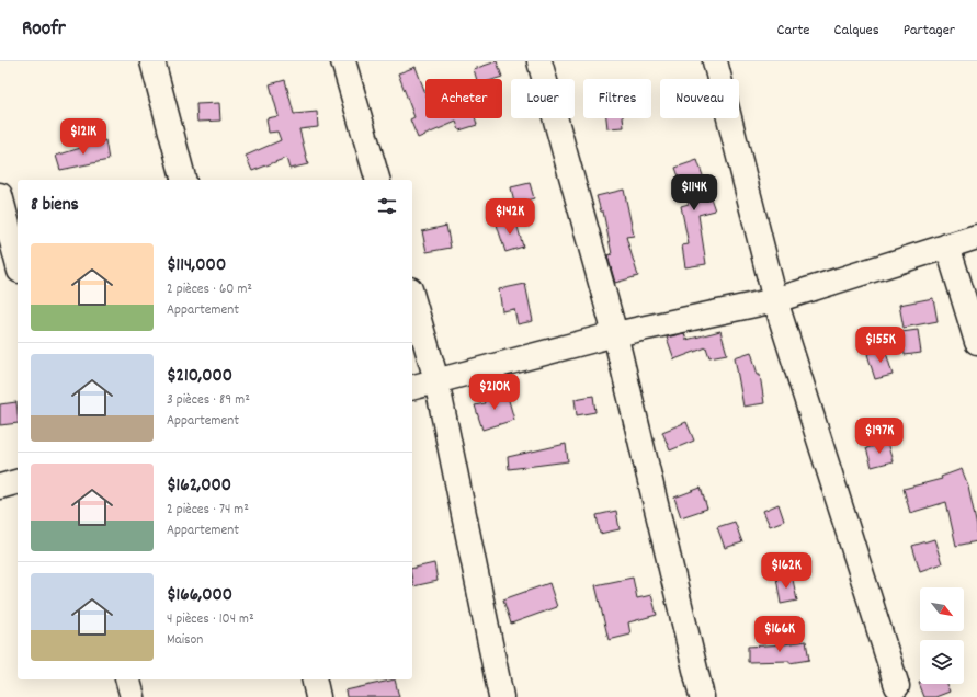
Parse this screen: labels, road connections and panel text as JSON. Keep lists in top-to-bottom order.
{
  "north": "bottom right",
  "page": {
    "header": "Roofr",
    "nav": ["Carte", "Calques", "Partager"],
    "chip": [
      "Acheter",
      "Louer",
      "Filtres",
      "Nouveau"
    ],
    "price": [
      "$121K",
      "$114K",
      "$142K",
      "$155K",
      "$210K",
      "$197K",
      "$162K",
      "$166K"
    ],
    "heading": "8 biens",
    "list": [
      {
        "name": "$114,000",
        "note": "2 pièces · 60 m² · Appartement"
      },
      {
        "name": "$210,000",
        "note": "3 pièces · 89 m² · Appartement"
      },
      {
        "name": "$162,000",
        "note": "2 pièces · 74 m² · Appartement"
      },
      {
        "name": "$166,000",
        "note": "4 pièces · 104 m² · Maison"
      }
    ]
  }
}
